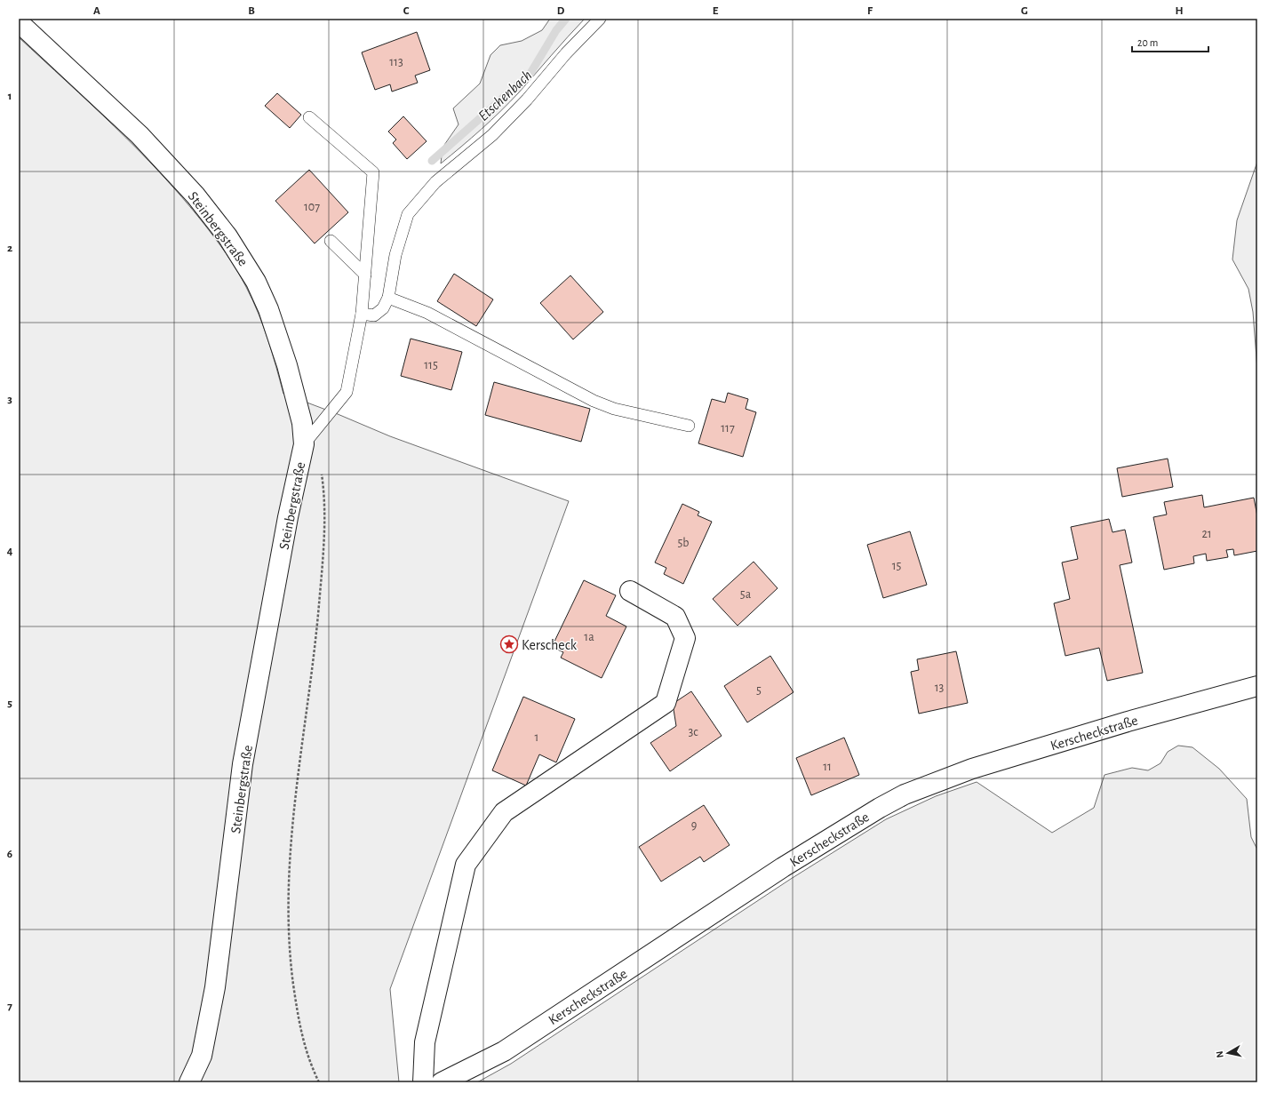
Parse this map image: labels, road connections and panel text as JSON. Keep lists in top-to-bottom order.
{
  "streets": {
    "street": ["Steinbergstraße", "Kerscheckstraße"]
  },
  "water": ["Etschenbach"],
  "places": {
    "place": ["Kerscheck"]
  },
  "house_numbers": [
    "113",
    "107",
    "115",
    "117",
    "21",
    "5b",
    "15",
    "5a",
    "1a",
    "13",
    "5",
    "3c",
    "1",
    "11",
    "9"
  ],
  "scale_bar": "20 m",
  "north": "left",
  "grid": {
    "columns": [
      "A",
      "B",
      "C",
      "D",
      "E",
      "F",
      "G",
      "H"
    ],
    "rows": [
      "1",
      "2",
      "3",
      "4",
      "5",
      "6",
      "7"
    ]
  }
}
